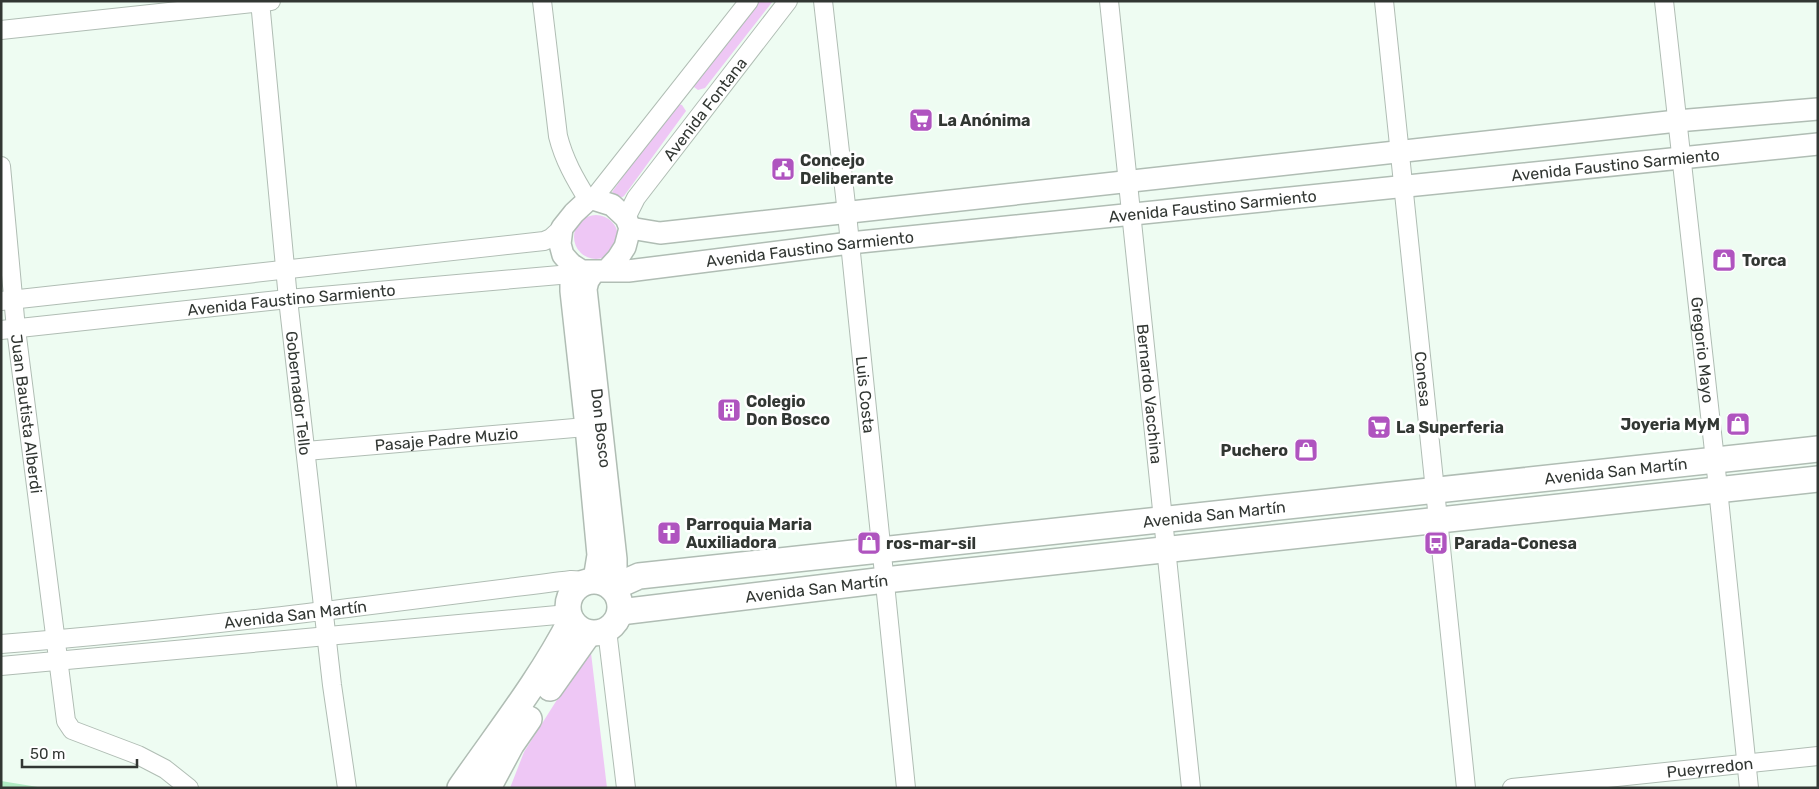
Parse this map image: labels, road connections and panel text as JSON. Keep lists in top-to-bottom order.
{
  "streets": {
    "main road": ["Avenida San Martín"],
    "street": [
      "Avenida Fontana",
      "Avenida Faustino Sarmiento",
      "Gregorio Mayo",
      "Conesa",
      "Gobernador Tello",
      "Luis Costa",
      "Bernardo Vacchina",
      "Juan Bautista Alberdi",
      "Don Bosco",
      "Pasaje Padre Muzio",
      "Pueyrredon"
    ]
  },
  "crossings": [
    ["Avenida Fontana", "Avenida Faustino Sarmiento"],
    ["Avenida Fontana", "Don Bosco"],
    ["Avenida Faustino Sarmiento", "Gregorio Mayo"],
    ["Avenida Faustino Sarmiento", "Conesa"],
    ["Avenida Faustino Sarmiento", "Gobernador Tello"],
    ["Avenida Faustino Sarmiento", "Luis Costa"],
    ["Avenida Faustino Sarmiento", "Bernardo Vacchina"],
    ["Avenida Faustino Sarmiento", "Juan Bautista Alberdi"],
    ["Avenida Faustino Sarmiento", "Don Bosco"],
    ["Gregorio Mayo", "Avenida San Martín"],
    ["Gregorio Mayo", "Pueyrredon"],
    ["Conesa", "Avenida San Martín"],
    ["Gobernador Tello", "Pasaje Padre Muzio"],
    ["Gobernador Tello", "Avenida San Martín"],
    ["Luis Costa", "Avenida San Martín"],
    ["Bernardo Vacchina", "Avenida San Martín"],
    ["Juan Bautista Alberdi", "Avenida San Martín"],
    ["Don Bosco", "Pasaje Padre Muzio"],
    ["Don Bosco", "Avenida San Martín"]
  ],
  "places": {
    "supermarket": ["La Anónima", "La Superferia"],
    "public building": ["Concejo Deliberante"],
    "shop": [
      "Torca",
      "Joyeria MyM",
      "Puchero",
      "ros-mar-sil"
    ],
    "building": ["Colegio Don Bosco"],
    "church": ["Parroquia Maria Auxiliadora"],
    "bus stop": ["Parada-Conesa"]
  },
  "scale_bar": "50 m"
}
